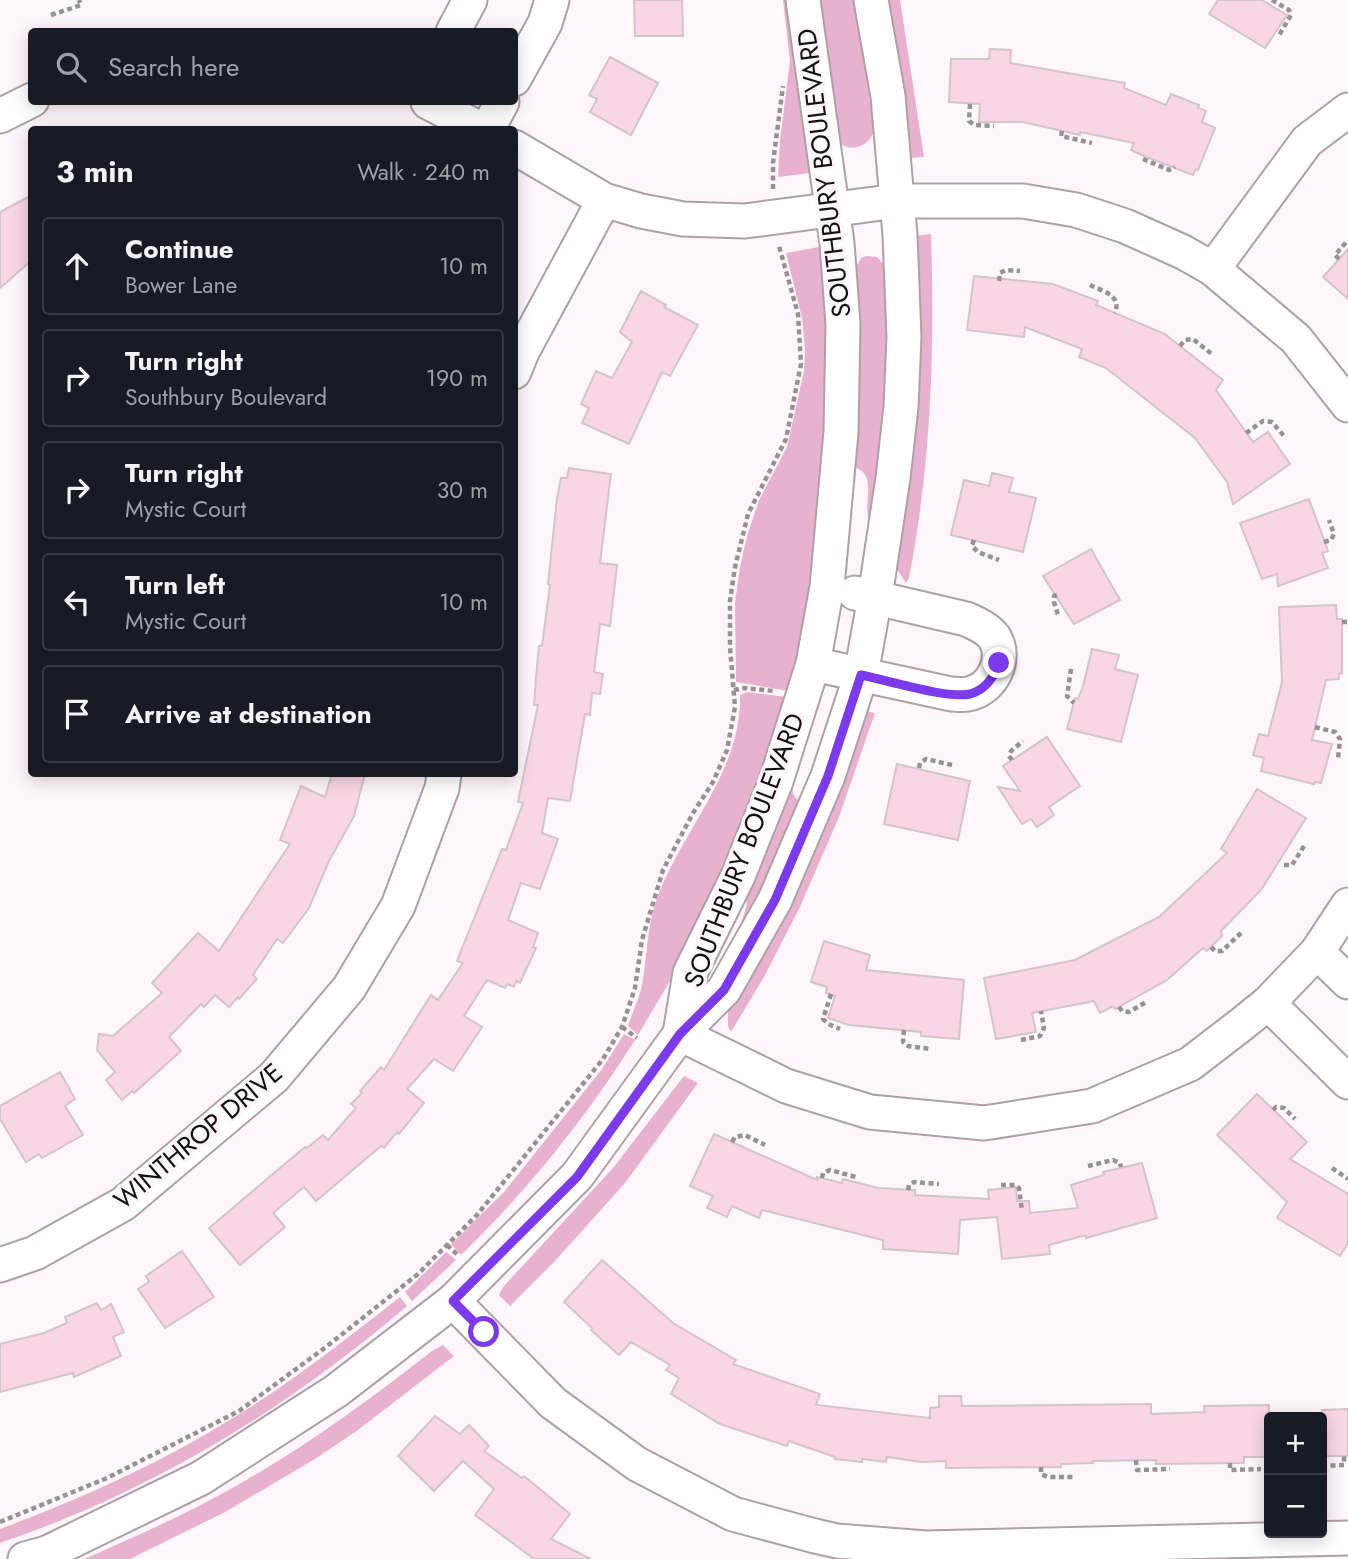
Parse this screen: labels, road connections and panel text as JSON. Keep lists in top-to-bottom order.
{
  "streets": {
    "street": ["SOUTHBURY BOULEVARD", "WINTHROP DRIVE"]
  },
  "page": {
    "search": "Search here",
    "heading": ["3 min", "Walk · 240 m"],
    "list": [
      ["Continue", "Bower Lane", "10 m"],
      ["Turn right", "Southbury Boulevard", "190 m"],
      ["Turn right", "Mystic Court", "30 m"],
      ["Turn left", "Mystic Court", "10 m"],
      "Arrive at destination"
    ],
    "map_buttons": ["+", "−"]
  }
}
